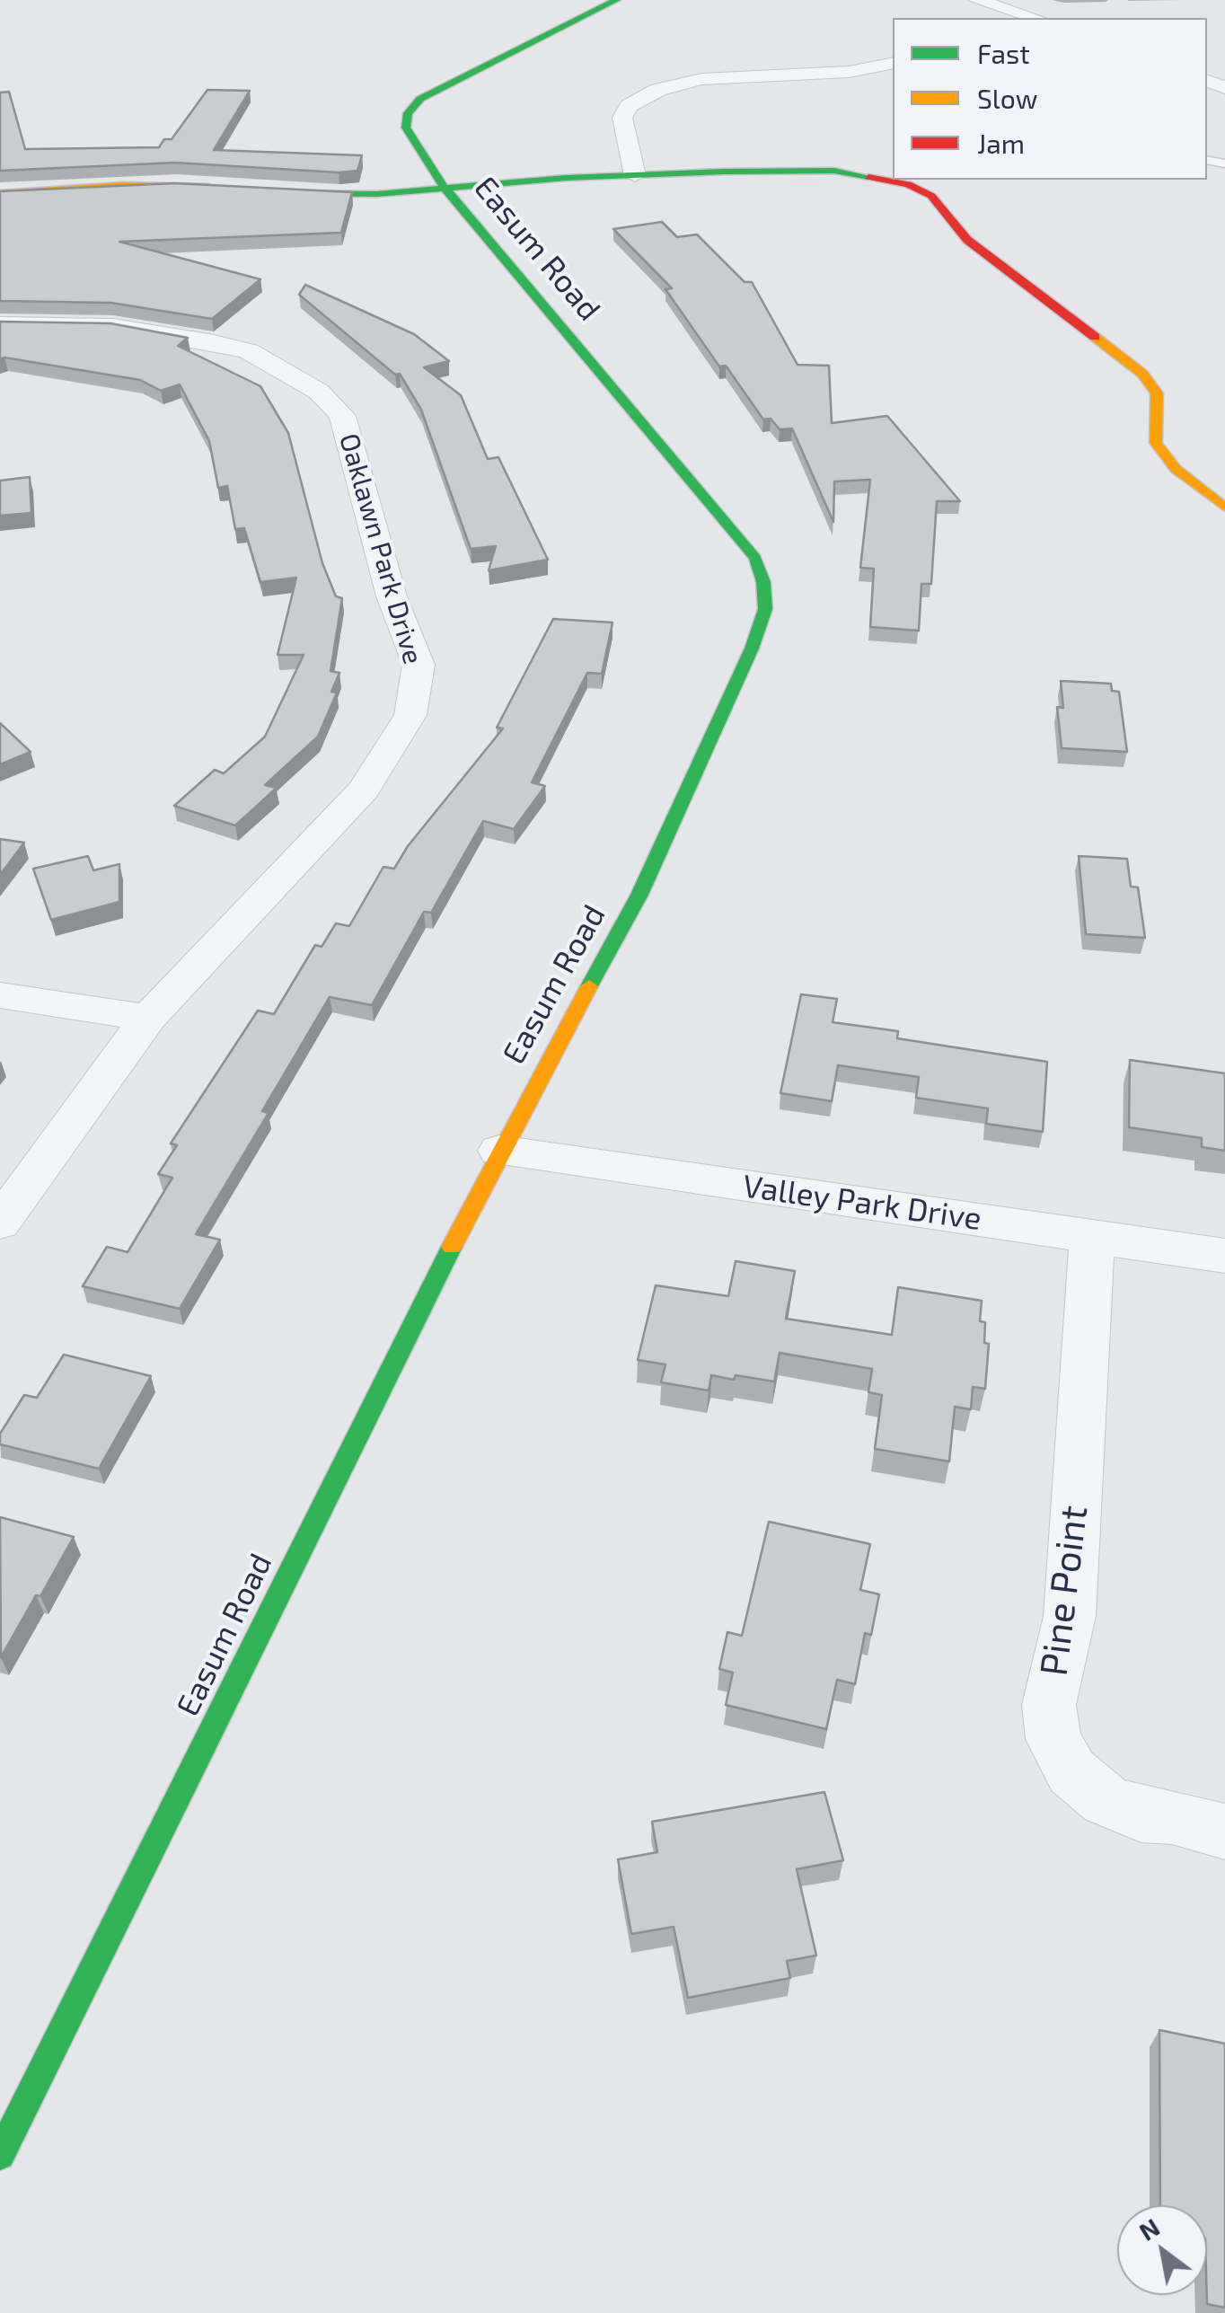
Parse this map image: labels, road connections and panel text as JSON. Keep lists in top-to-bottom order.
{
  "streets": {
    "street": [
      "Easum Road",
      "Oaklawn Park Drive",
      "Valley Park Drive",
      "Pine Point"
    ]
  },
  "crossings": [
    ["Easum Road", "Valley Park Drive"],
    ["Valley Park Drive", "Pine Point"]
  ],
  "legend": ["Fast", "Slow", "Jam"],
  "north": "top left"
}
